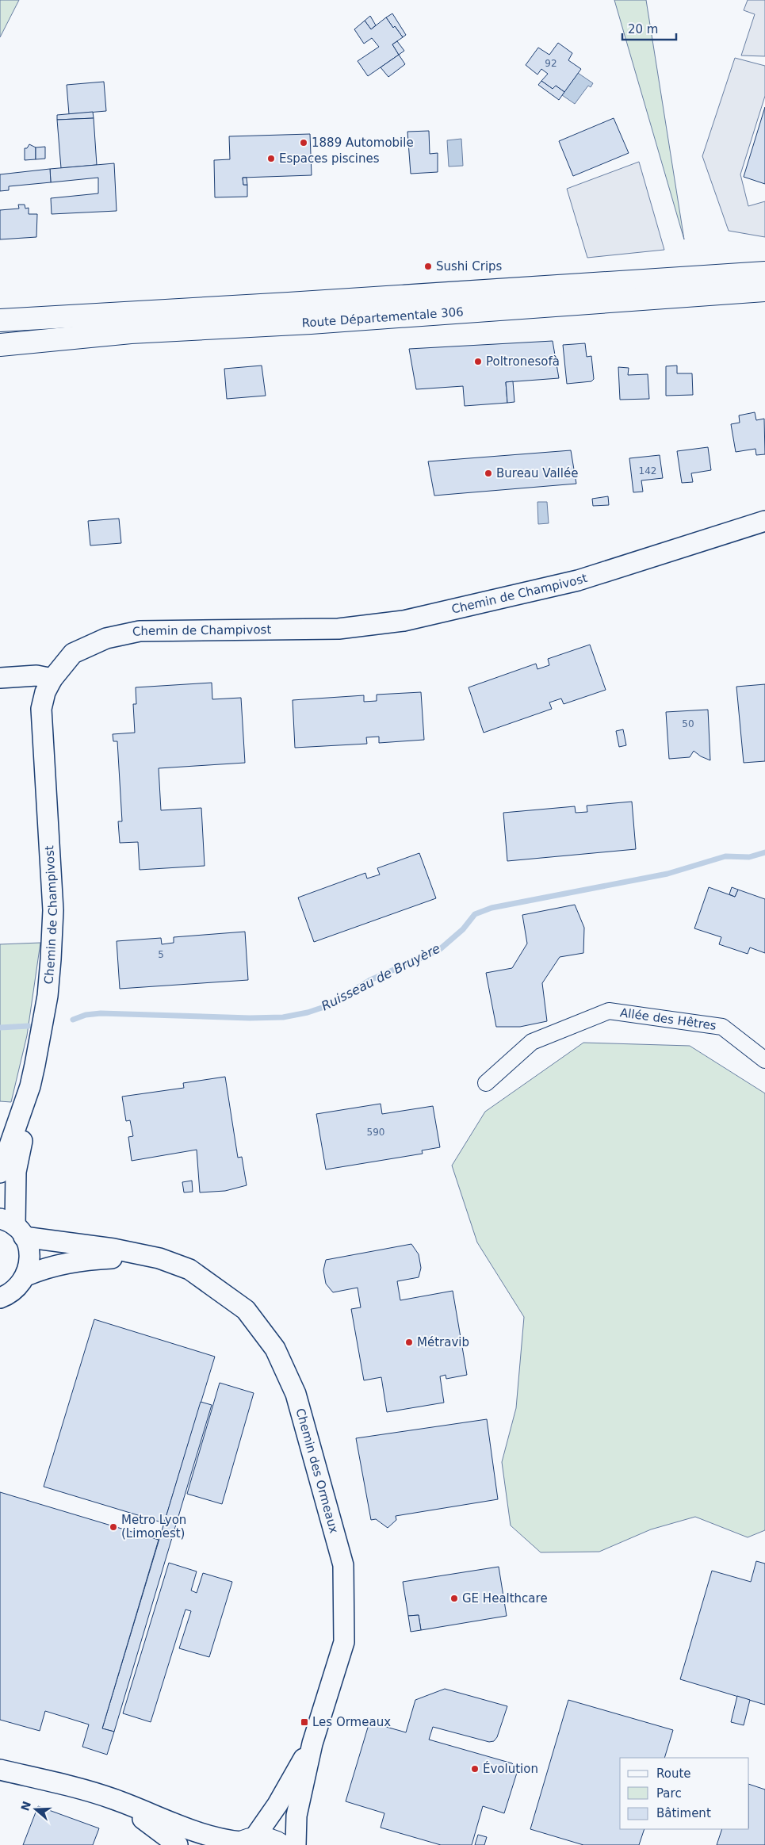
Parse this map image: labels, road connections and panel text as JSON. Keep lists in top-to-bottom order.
{
  "streets": {
    "main road": ["Route Départementale 306"],
    "street": ["Chemin de Champivost", "Allée des Hêtres", "Chemin des Ormeaux"]
  },
  "crossings": [
    ["Chemin de Champivost", "Chemin des Ormeaux"]
  ],
  "water": ["Ruisseau de Bruyère"],
  "places": {
    "other": [
      "1889 Automobile",
      "Espaces piscines",
      "Sushi Crips",
      "Poltronesofà",
      "Bureau Vallée",
      "Métravib",
      "Metro Lyon (Limonest)",
      "GE Healthcare",
      "Évolution"
    ],
    "transit": ["Les Ormeaux"]
  },
  "house_numbers": [
    "92",
    "142",
    "50",
    "5",
    "590"
  ],
  "legend": ["Route", "Parc", "Bâtiment"],
  "scale_bar": "20 m",
  "north": "left"
}
